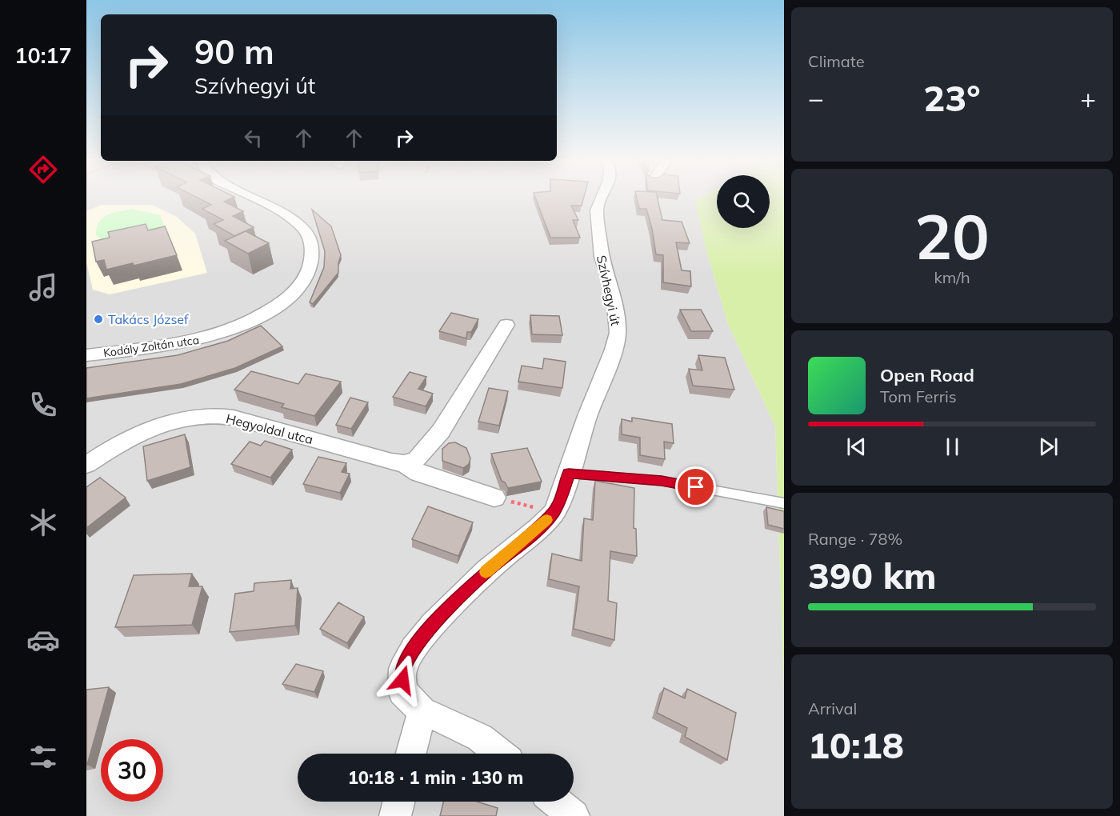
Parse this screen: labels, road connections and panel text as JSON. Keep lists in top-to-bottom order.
{
  "streets": {
    "street": ["Szívhegyi út", "Kodály Zoltán utca", "Hegyoldal utca"]
  },
  "places": ["Takács József"],
  "page": {
    "tabs": "10:17",
    "tile": [
      "Climate",
      ["20", "km/h"],
      ["Range · 78%", "390 km"],
      ["Arrival", "10:18"]
    ],
    "turn": ["90 m", "Szívhegyi út"],
    "heat": ["−", "23°", "+"],
    "song": ["Open Road", "Tom Ferris"],
    "limit": "30",
    "trip": "10:18 · 1 min · 130 m"
  }
}
